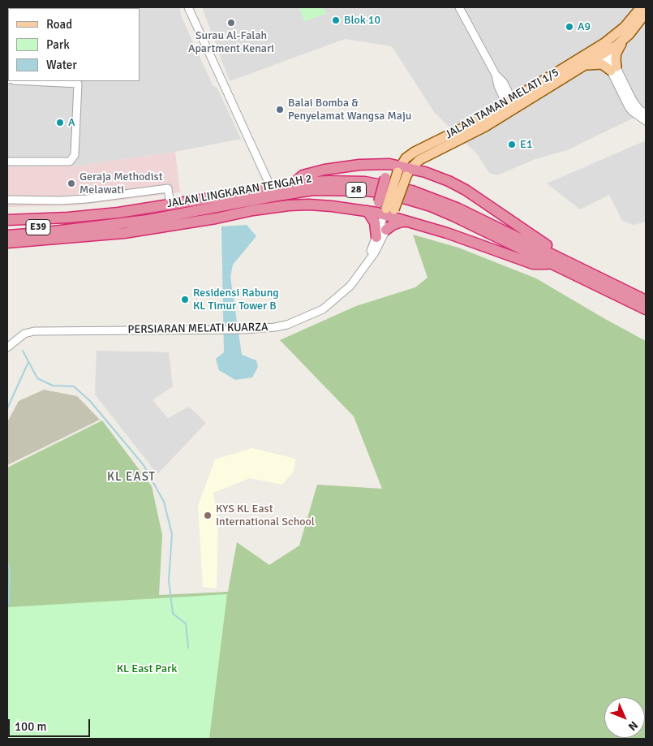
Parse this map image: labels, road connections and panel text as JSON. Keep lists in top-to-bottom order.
{
  "streets": {
    "highway": ["28", "JALAN LINGKARAN TENGAH 2", "E39"],
    "main road": ["JALAN TAMAN MELATI 1/5"],
    "street": ["PERSIARAN MELATI KUARZA"]
  },
  "crossings": [
    ["JALAN LINGKARAN TENGAH 2", "E39"]
  ],
  "districts": ["KL EAST"],
  "parks": ["KL East Park"],
  "places": [
    "Blok 10",
    "Surau Al-Falah Apartment Kenari",
    "A9",
    "Balai Bomba & Penyelamat Wangsa Maju",
    "A",
    "E1",
    "Geraja Methodist Melawati",
    "Residensi Rabung KL Timur Tower B",
    "KYS KL East International School"
  ],
  "legend": ["Road", "Park", "Water"],
  "scale_bar": "100 m",
  "north": "bottom right"
}
